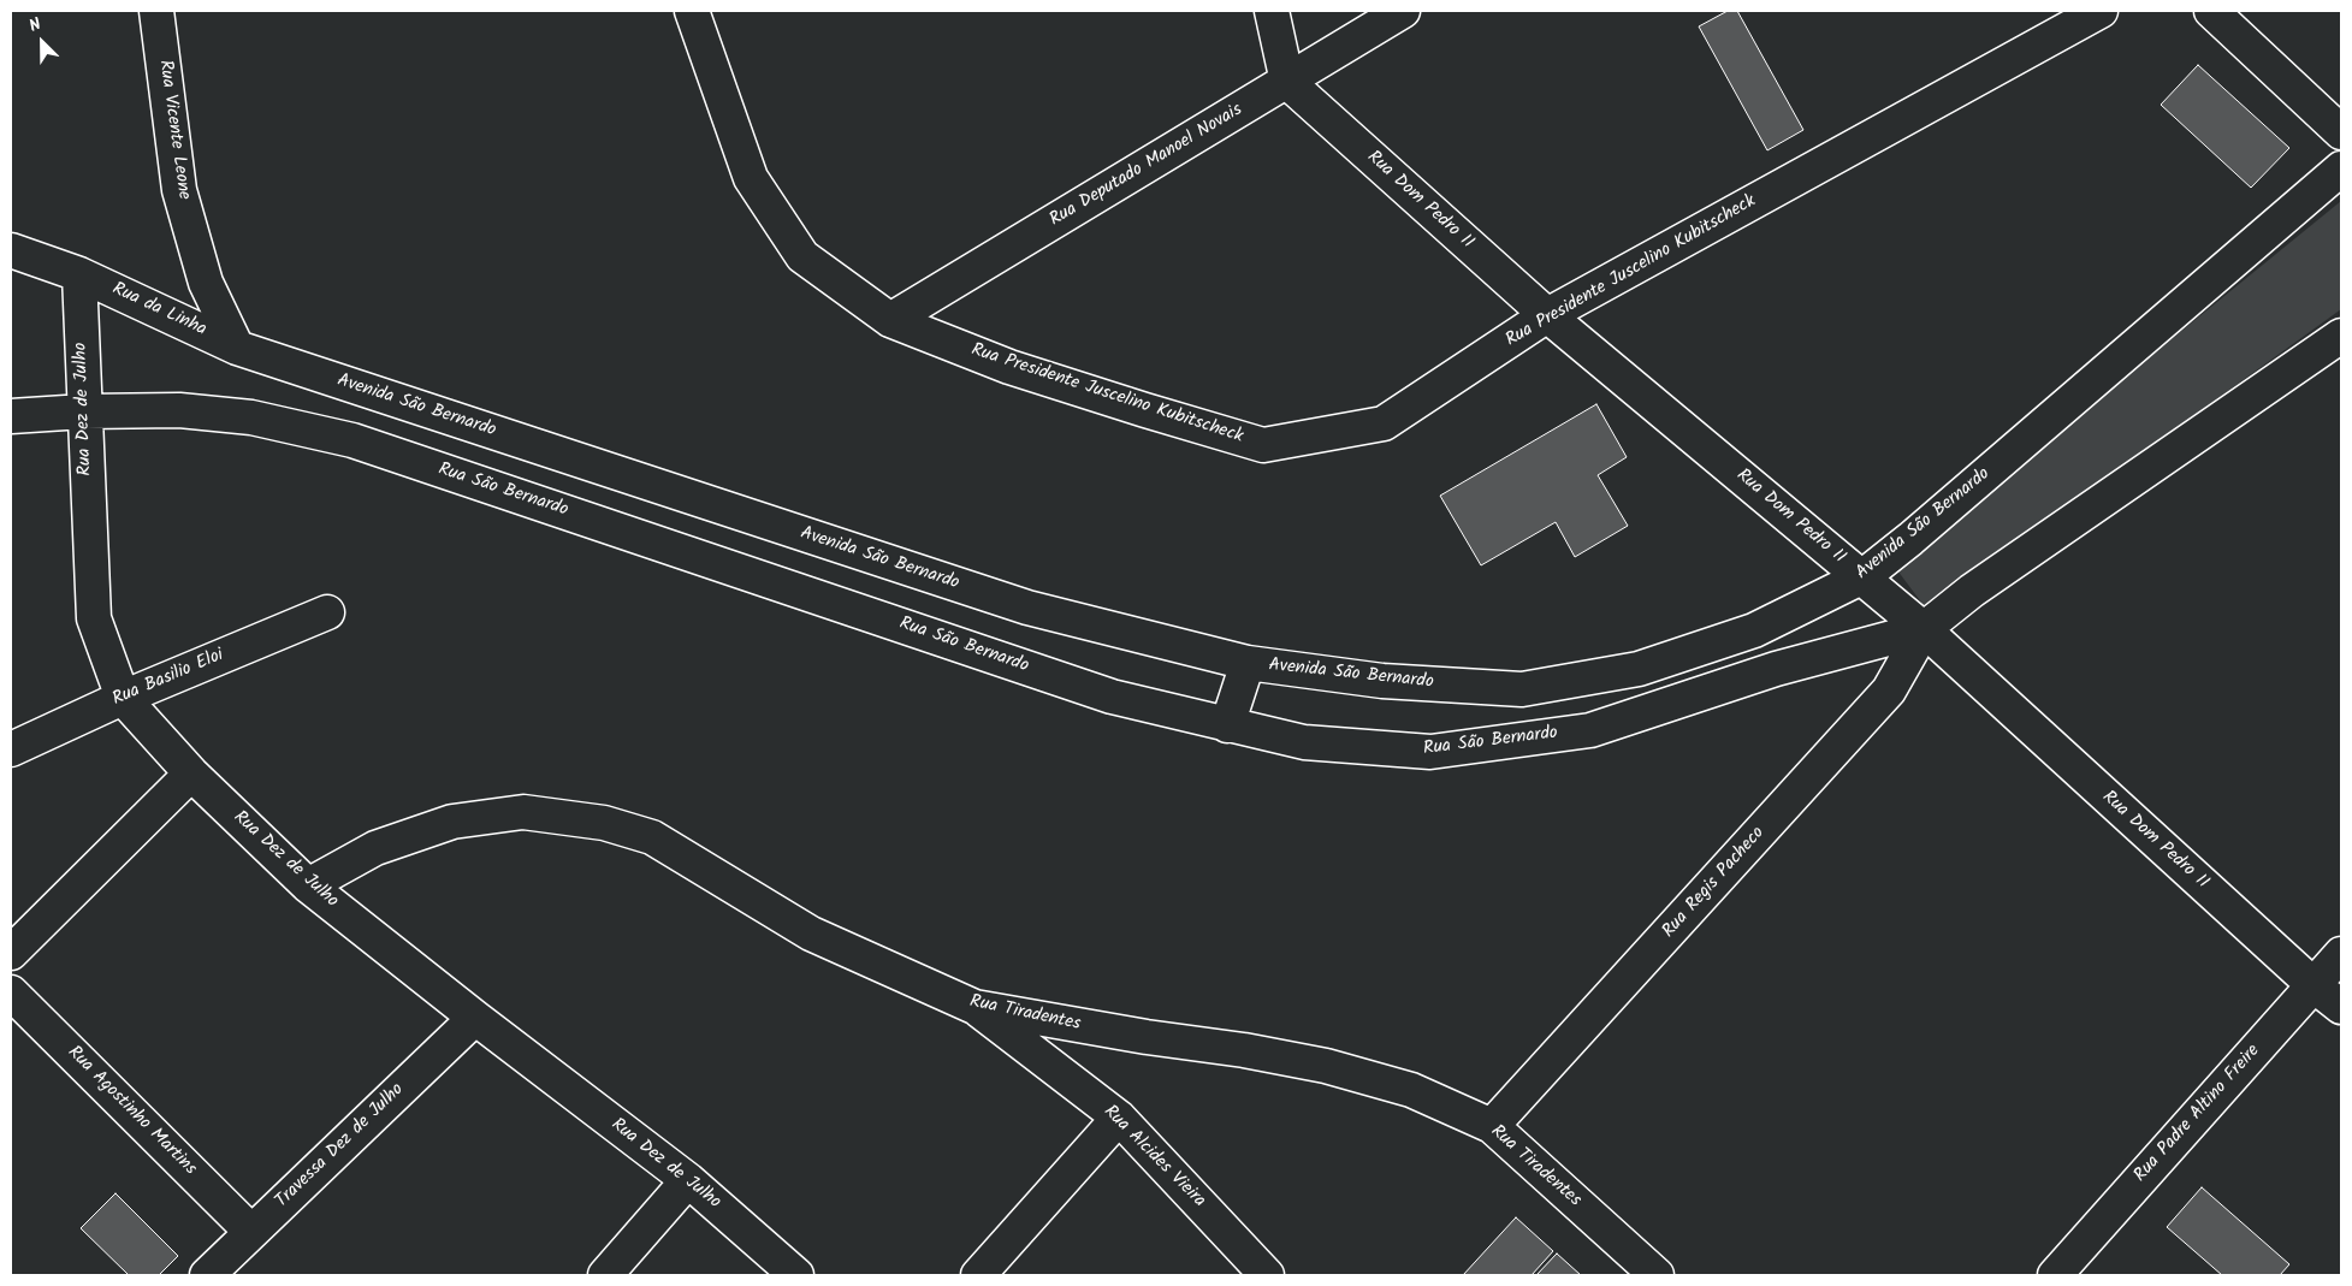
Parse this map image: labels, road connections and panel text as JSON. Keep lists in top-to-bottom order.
{
  "streets": {
    "street": [
      "Rua Vicente Leone",
      "Rua Deputado Manoel Novais",
      "Rua Dom Pedro II",
      "Rua Presidente Juscelino Kubitscheck",
      "Rua da Linha",
      "Avenida São Bernardo",
      "Rua Dez de Julho",
      "Rua São Bernardo",
      "Rua Basilio Eloi",
      "Rua Regis Pacheco",
      "Rua Tiradentes",
      "Rua Agostinho Martins",
      "Rua Padre Altino Freire",
      "Travessa Dez de Julho",
      "Rua Alcides Vieira"
    ]
  },
  "crossings": [
    ["Rua Vicente Leone", "Rua da Linha"],
    ["Rua Vicente Leone", "Avenida São Bernardo"],
    ["Rua Deputado Manoel Novais", "Rua Dom Pedro II"],
    ["Rua Deputado Manoel Novais", "Rua Presidente Juscelino Kubitscheck"],
    ["Rua Dom Pedro II", "Rua Presidente Juscelino Kubitscheck"],
    ["Rua Dom Pedro II", "Avenida São Bernardo"],
    ["Rua Dom Pedro II", "Rua São Bernardo"],
    ["Rua Dom Pedro II", "Rua Regis Pacheco"],
    ["Rua Dom Pedro II", "Rua Padre Altino Freire"],
    ["Rua da Linha", "Avenida São Bernardo"],
    ["Rua da Linha", "Rua Dez de Julho"],
    ["Rua Dez de Julho", "Rua São Bernardo"],
    ["Rua Dez de Julho", "Rua Basilio Eloi"],
    ["Rua Dez de Julho", "Rua Tiradentes"],
    ["Rua Dez de Julho", "Travessa Dez de Julho"],
    ["Rua São Bernardo", "Rua Regis Pacheco"],
    ["Rua Regis Pacheco", "Rua Tiradentes"],
    ["Rua Tiradentes", "Rua Alcides Vieira"],
    ["Rua Agostinho Martins", "Travessa Dez de Julho"]
  ],
  "north": "top left"
}
